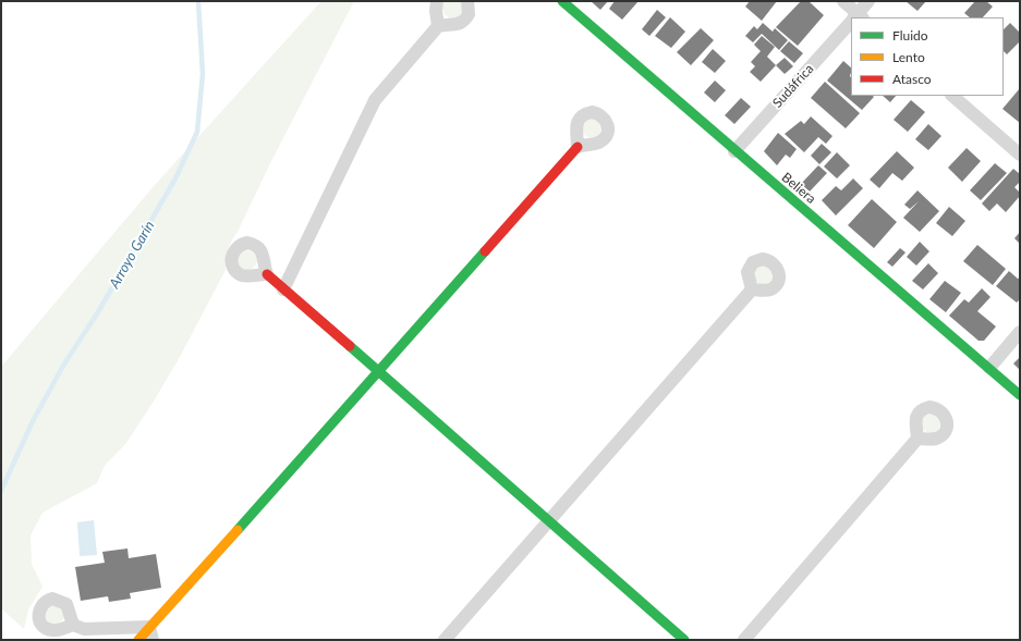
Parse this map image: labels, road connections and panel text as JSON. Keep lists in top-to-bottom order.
{
  "streets": {
    "street": ["Sudáfrica", "Beliera"]
  },
  "crossings": [
    ["Sudáfrica", "Beliera"]
  ],
  "water": ["Arroyo Garín"],
  "legend": ["Fluido", "Lento", "Atasco"]
}
